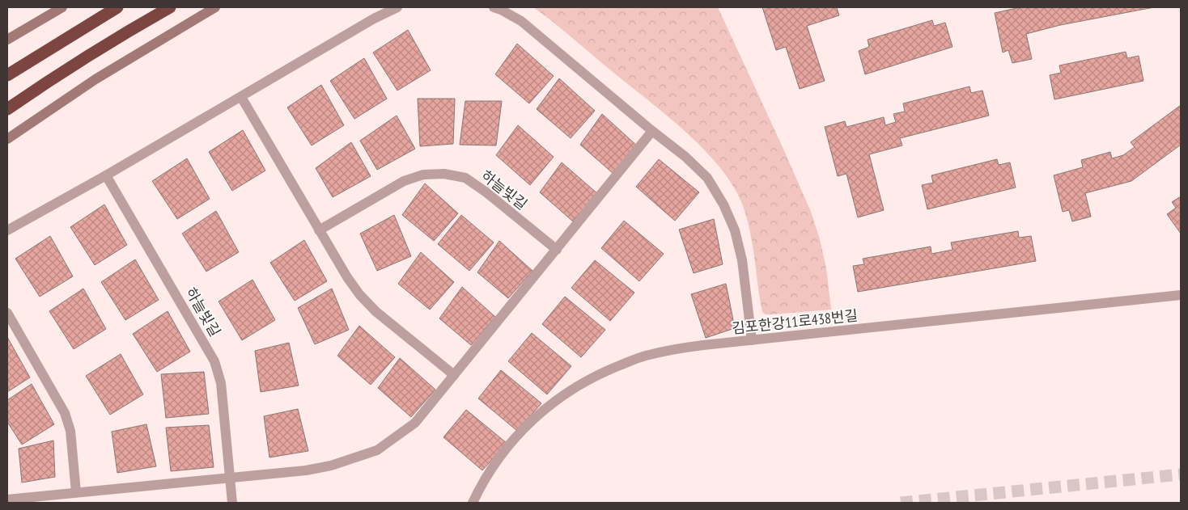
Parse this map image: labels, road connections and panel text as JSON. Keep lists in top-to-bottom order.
{
  "streets": {
    "street": ["하늘빛길", "김포한강11로438번길"]
  }
}
